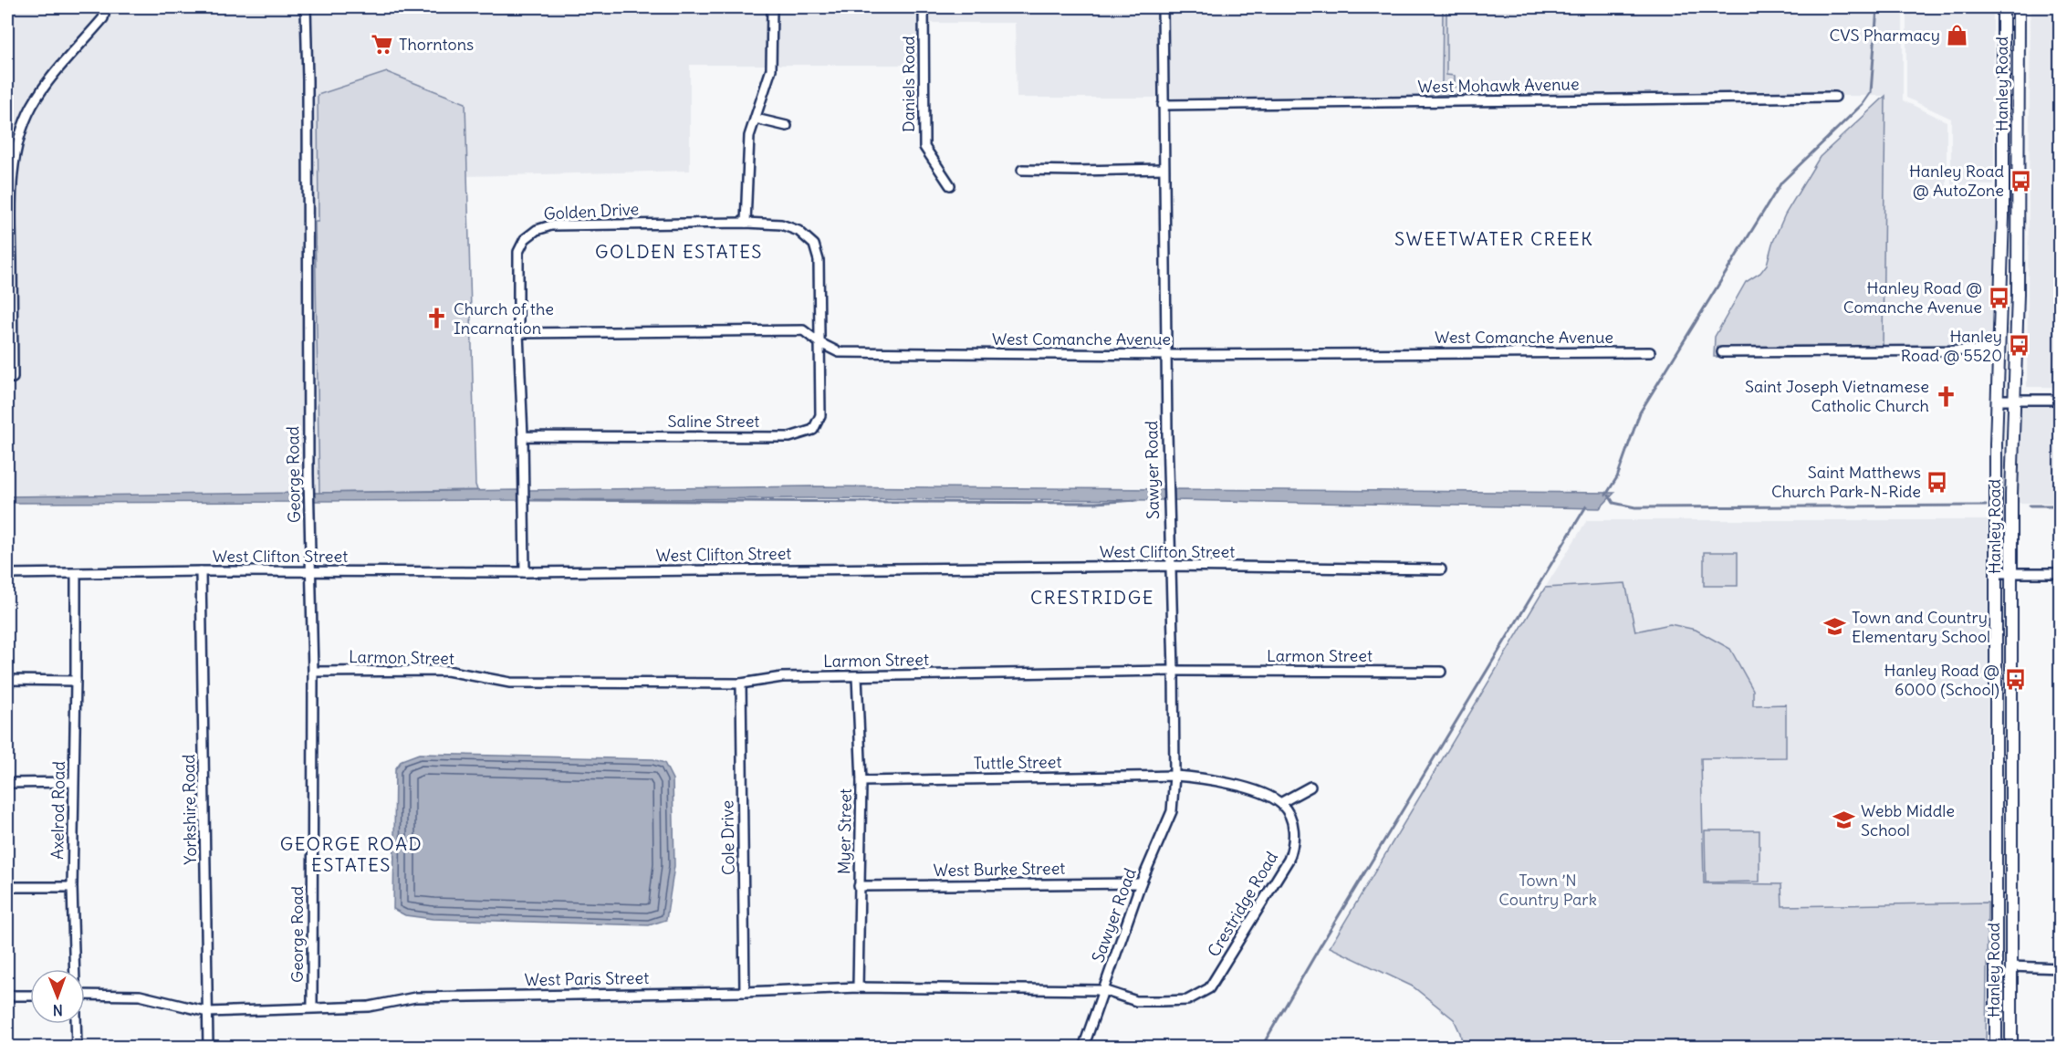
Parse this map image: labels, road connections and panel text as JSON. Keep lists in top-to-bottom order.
{
  "streets": {
    "main road": ["Hanley Road"],
    "street": [
      "Daniels Road",
      "West Mohawk Avenue",
      "Golden Drive",
      "West Comanche Avenue",
      "Saline Street",
      "Sawyer Road",
      "George Road",
      "West Clifton Street",
      "Larmon Street",
      "Tuttle Street",
      "Yorkshire Road",
      "Axelrod Road",
      "Myer Street",
      "Cole Drive",
      "West Burke Street",
      "Crestridge Road",
      "West Paris Street"
    ]
  },
  "crossings": [
    ["West Mohawk Avenue", "Sawyer Road"],
    ["Golden Drive", "West Comanche Avenue"],
    ["Golden Drive", "Saline Street"],
    ["Golden Drive", "West Clifton Street"],
    ["West Comanche Avenue", "Saline Street"],
    ["West Comanche Avenue", "Sawyer Road"],
    ["Sawyer Road", "West Clifton Street"],
    ["Sawyer Road", "Larmon Street"],
    ["Sawyer Road", "Tuttle Street"],
    ["Sawyer Road", "West Burke Street"],
    ["Sawyer Road", "Crestridge Road"],
    ["Sawyer Road", "West Paris Street"],
    ["George Road", "West Clifton Street"],
    ["George Road", "Larmon Street"],
    ["George Road", "West Paris Street"],
    ["West Clifton Street", "Yorkshire Road"],
    ["West Clifton Street", "Axelrod Road"],
    ["Larmon Street", "Myer Street"],
    ["Larmon Street", "Cole Drive"],
    ["Tuttle Street", "Myer Street"],
    ["Yorkshire Road", "West Paris Street"],
    ["Myer Street", "West Burke Street"],
    ["Myer Street", "West Paris Street"],
    ["Cole Drive", "West Paris Street"],
    ["Crestridge Road", "West Paris Street"]
  ],
  "districts": [
    "SWEETWATER CREEK",
    "GOLDEN ESTATES",
    "CRESTRIDGE",
    "GEORGE ROAD ESTATES"
  ],
  "parks": ["Town ’N Country Park"],
  "places": {
    "shop": ["CVS Pharmacy"],
    "supermarket": ["Thorntons"],
    "bus stop": [
      "Hanley Road @ AutoZone",
      "Hanley Road @ Comanche Avenue",
      "Hanley Road @ 5520",
      "Saint Matthews Church Park-N-Ride",
      "Hanley Road @ 6000 (School)"
    ],
    "church": ["Church of the Incarnation", "Saint Joseph Vietnamese Catholic Church"],
    "school or university": ["Town and Country Elementary School", "Webb Middle School"]
  },
  "north": "bottom"
}
